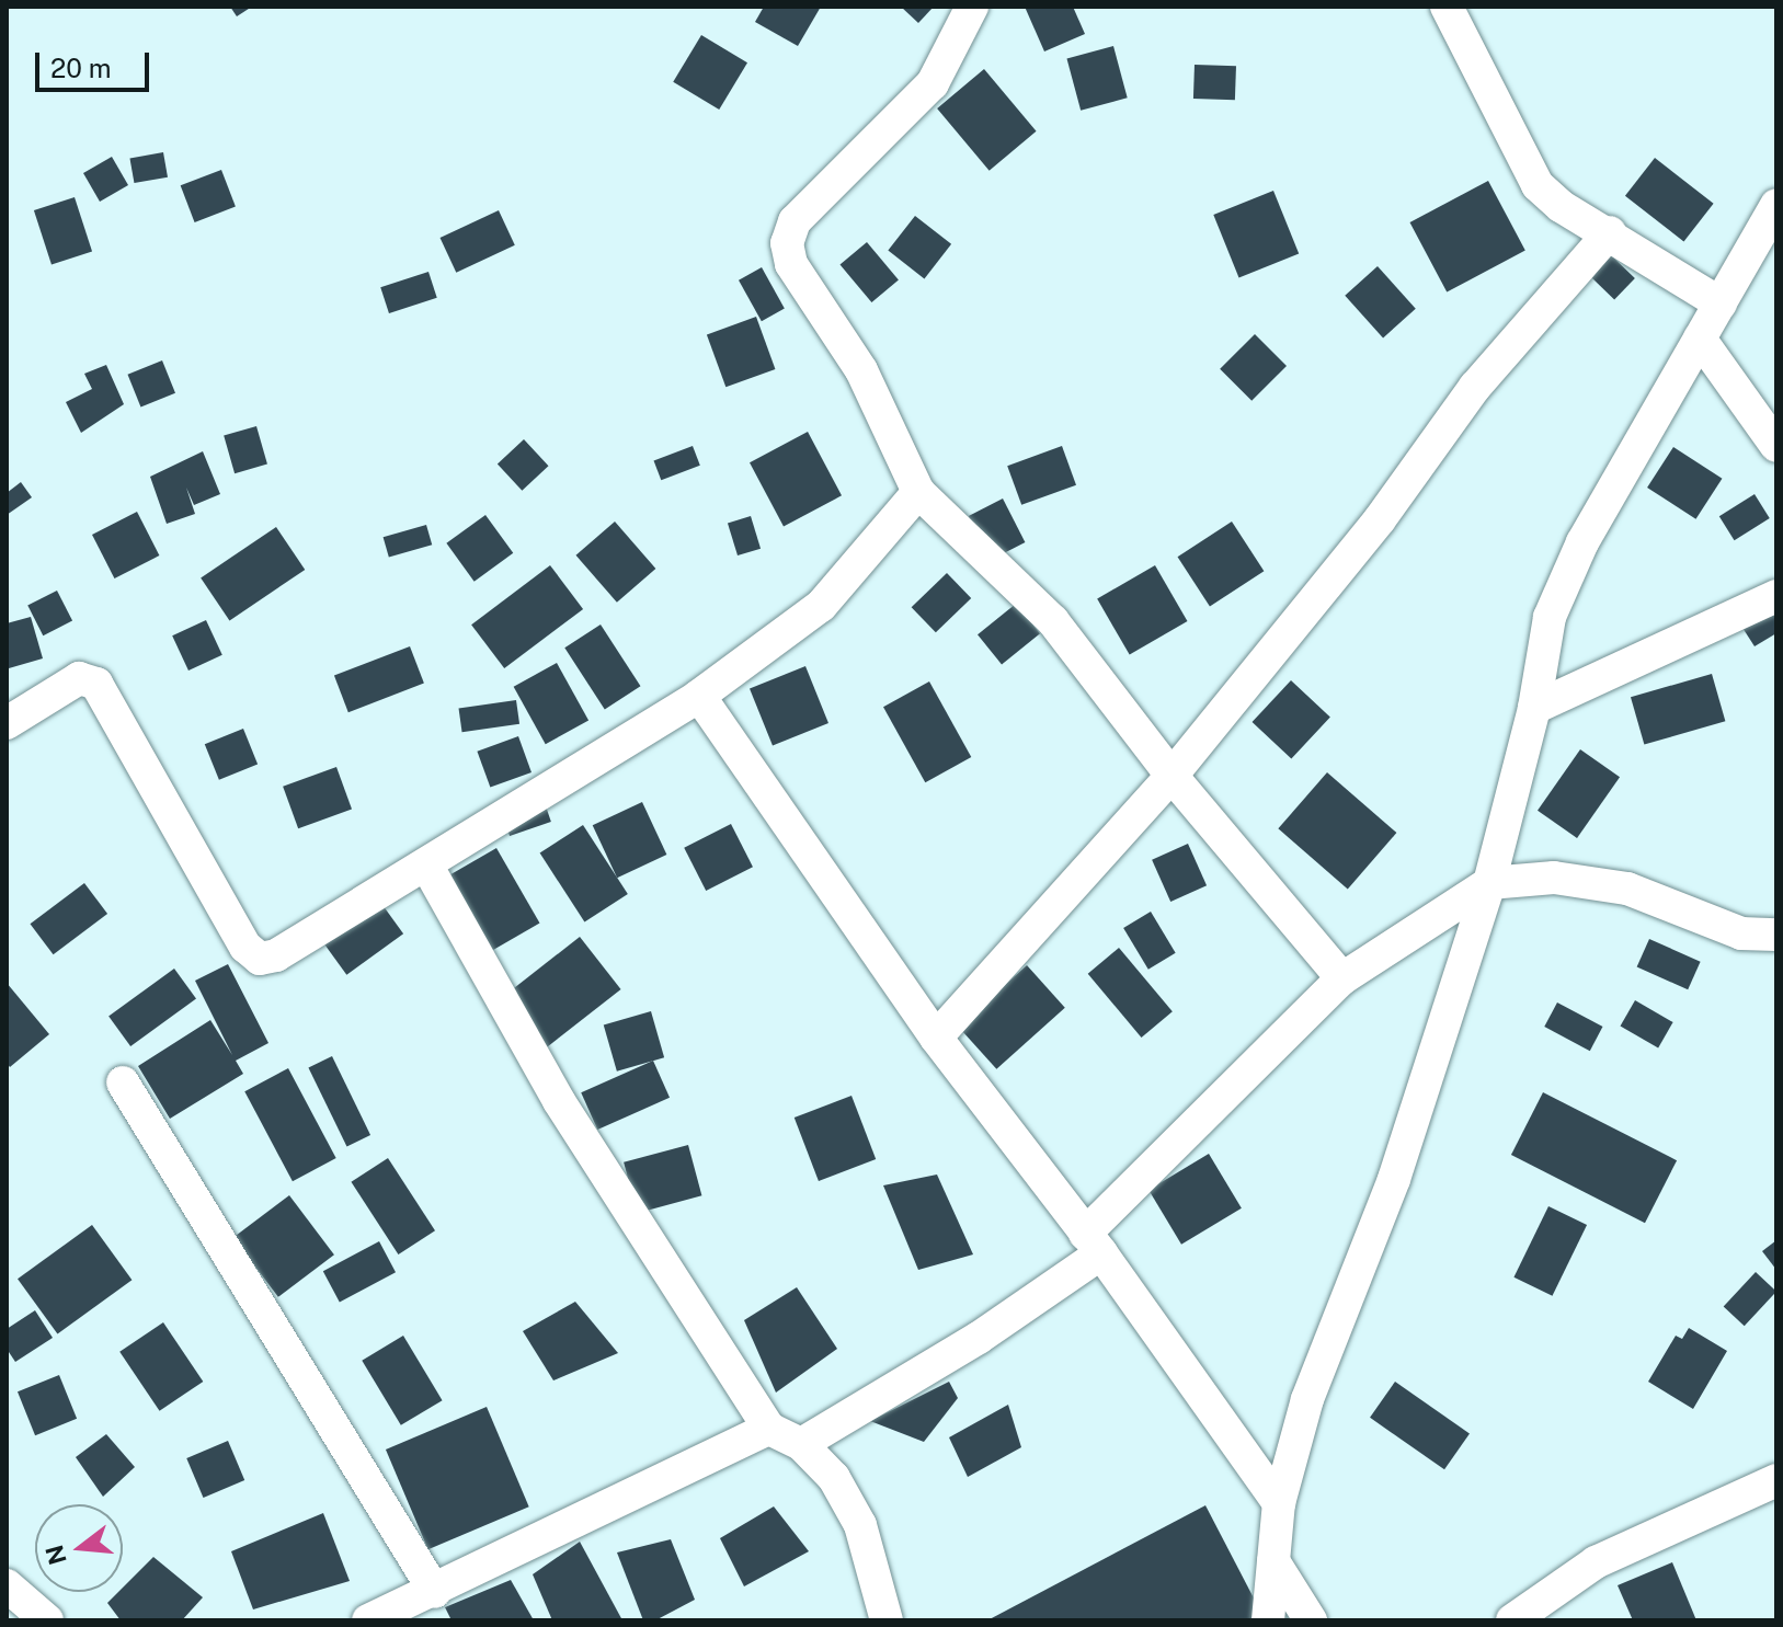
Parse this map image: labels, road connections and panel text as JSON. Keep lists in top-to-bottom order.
{
  "scale_bar": "20 m",
  "north": "left"
}
